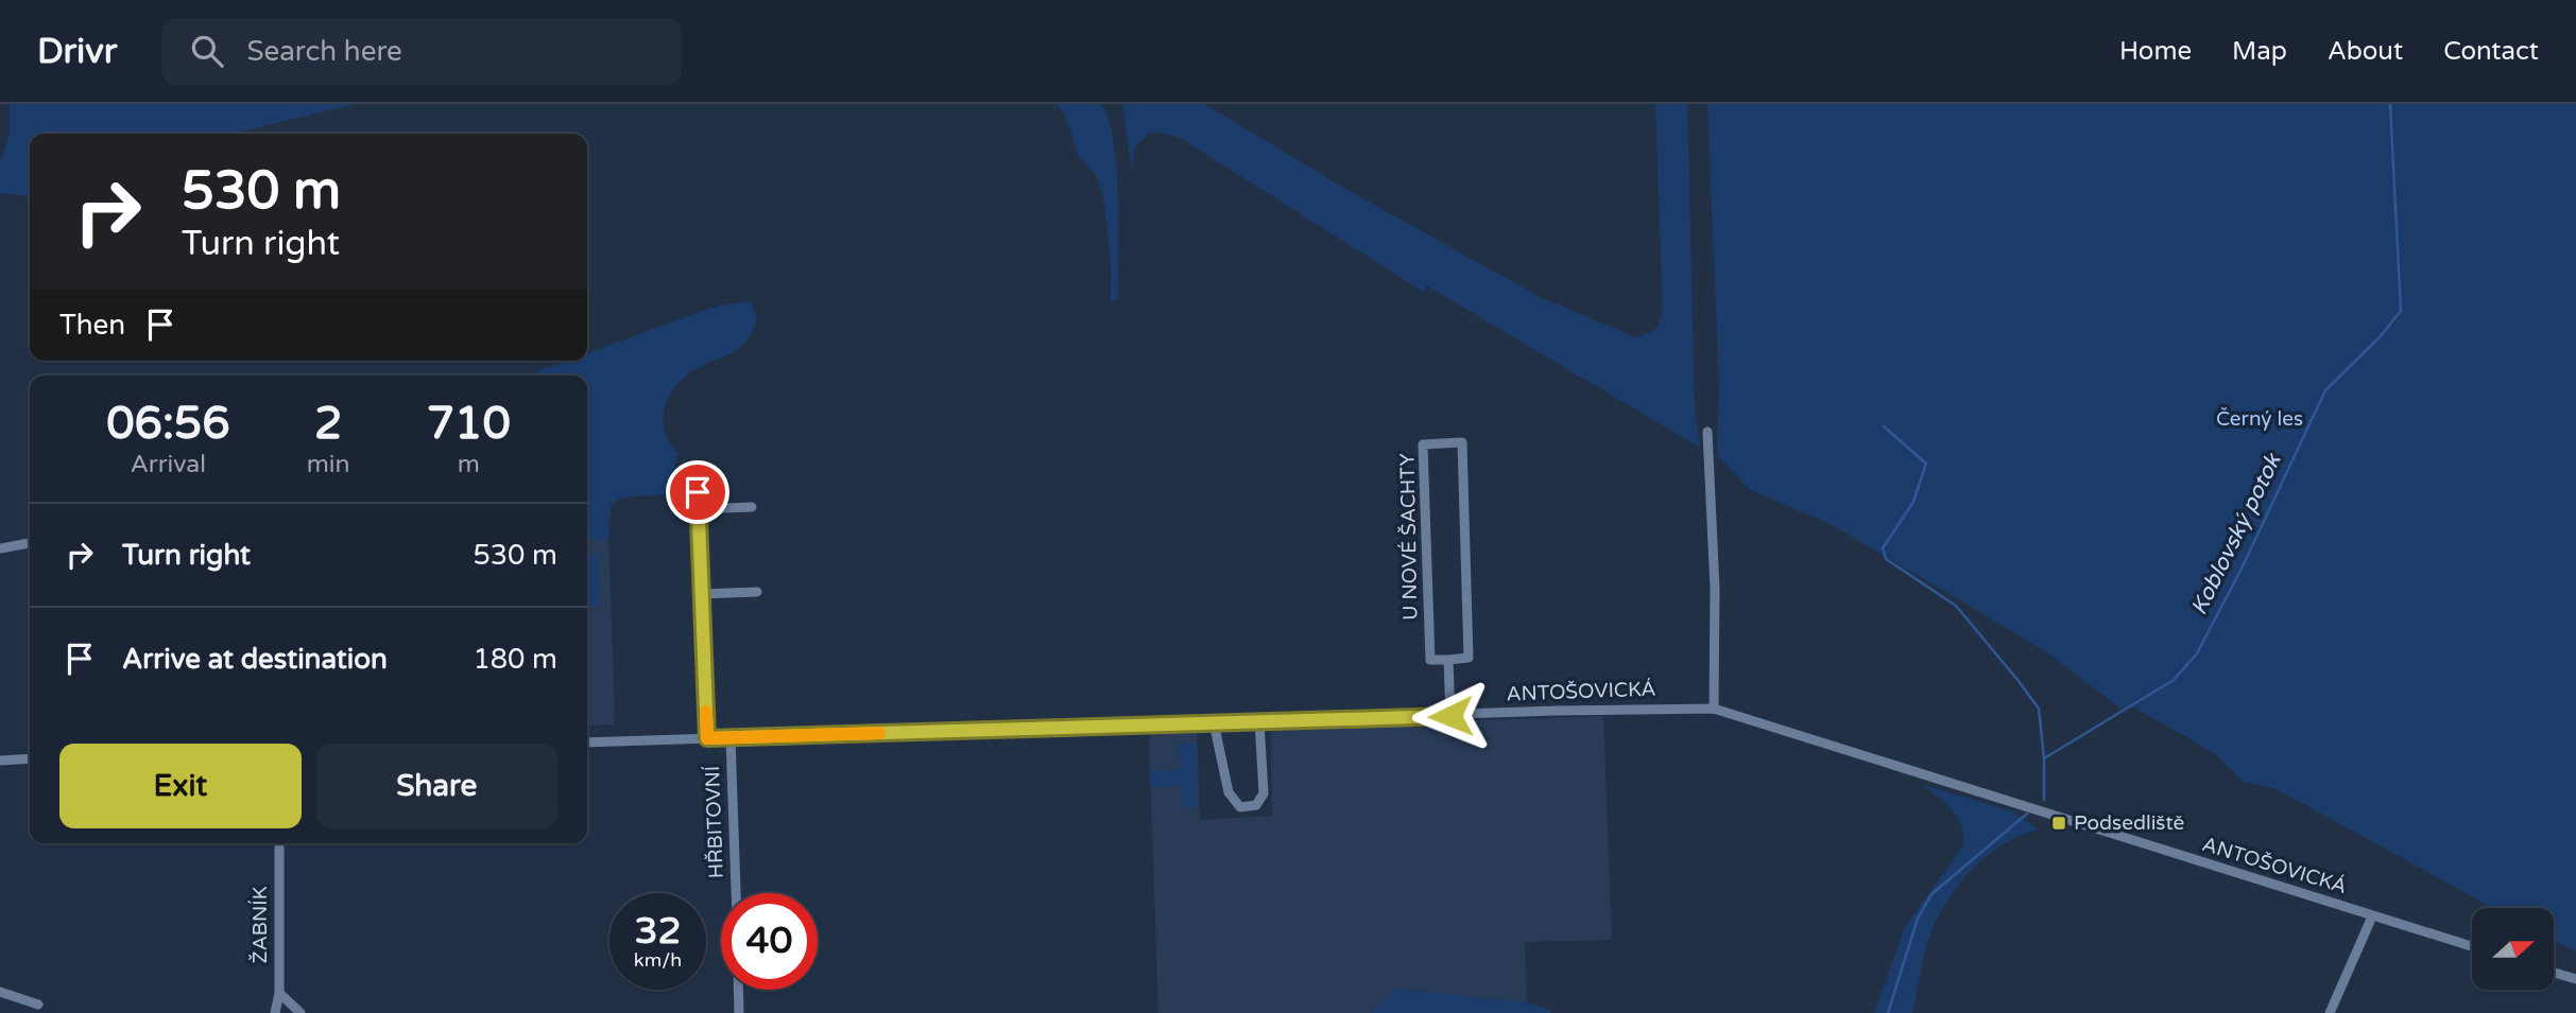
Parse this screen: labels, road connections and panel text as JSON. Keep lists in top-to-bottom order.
{
  "streets": {
    "street": [
      "U NOVÉ ŠACHTY",
      "ANTOŠOVICKÁ",
      "HŘBITOVNÍ",
      "ŽABNÍK"
    ]
  },
  "crossings": [
    ["ANTOŠOVICKÁ", "HŘBITOVNÍ"]
  ],
  "water": ["Koblovský potok"],
  "parks": ["Černý les"],
  "places": {
    "transit": ["Podsedliště"]
  },
  "north": "right",
  "page": {
    "header": "Drivr",
    "search": "Search here",
    "nav": [
      "Home",
      "Map",
      "About",
      "Contact"
    ],
    "turn": ["530 m", "Turn right"],
    "then": "Then",
    "eta": [
      "06:56",
      "Arrival",
      "2",
      "min",
      "710",
      "m"
    ],
    "list": [
      {
        "name": "Turn right",
        "value": "530 m"
      },
      {
        "name": "Arrive at destination",
        "value": "180 m"
      }
    ],
    "buttons": ["Exit", "Share"],
    "speed": "32 km/h",
    "limit": "40"
  }
}
